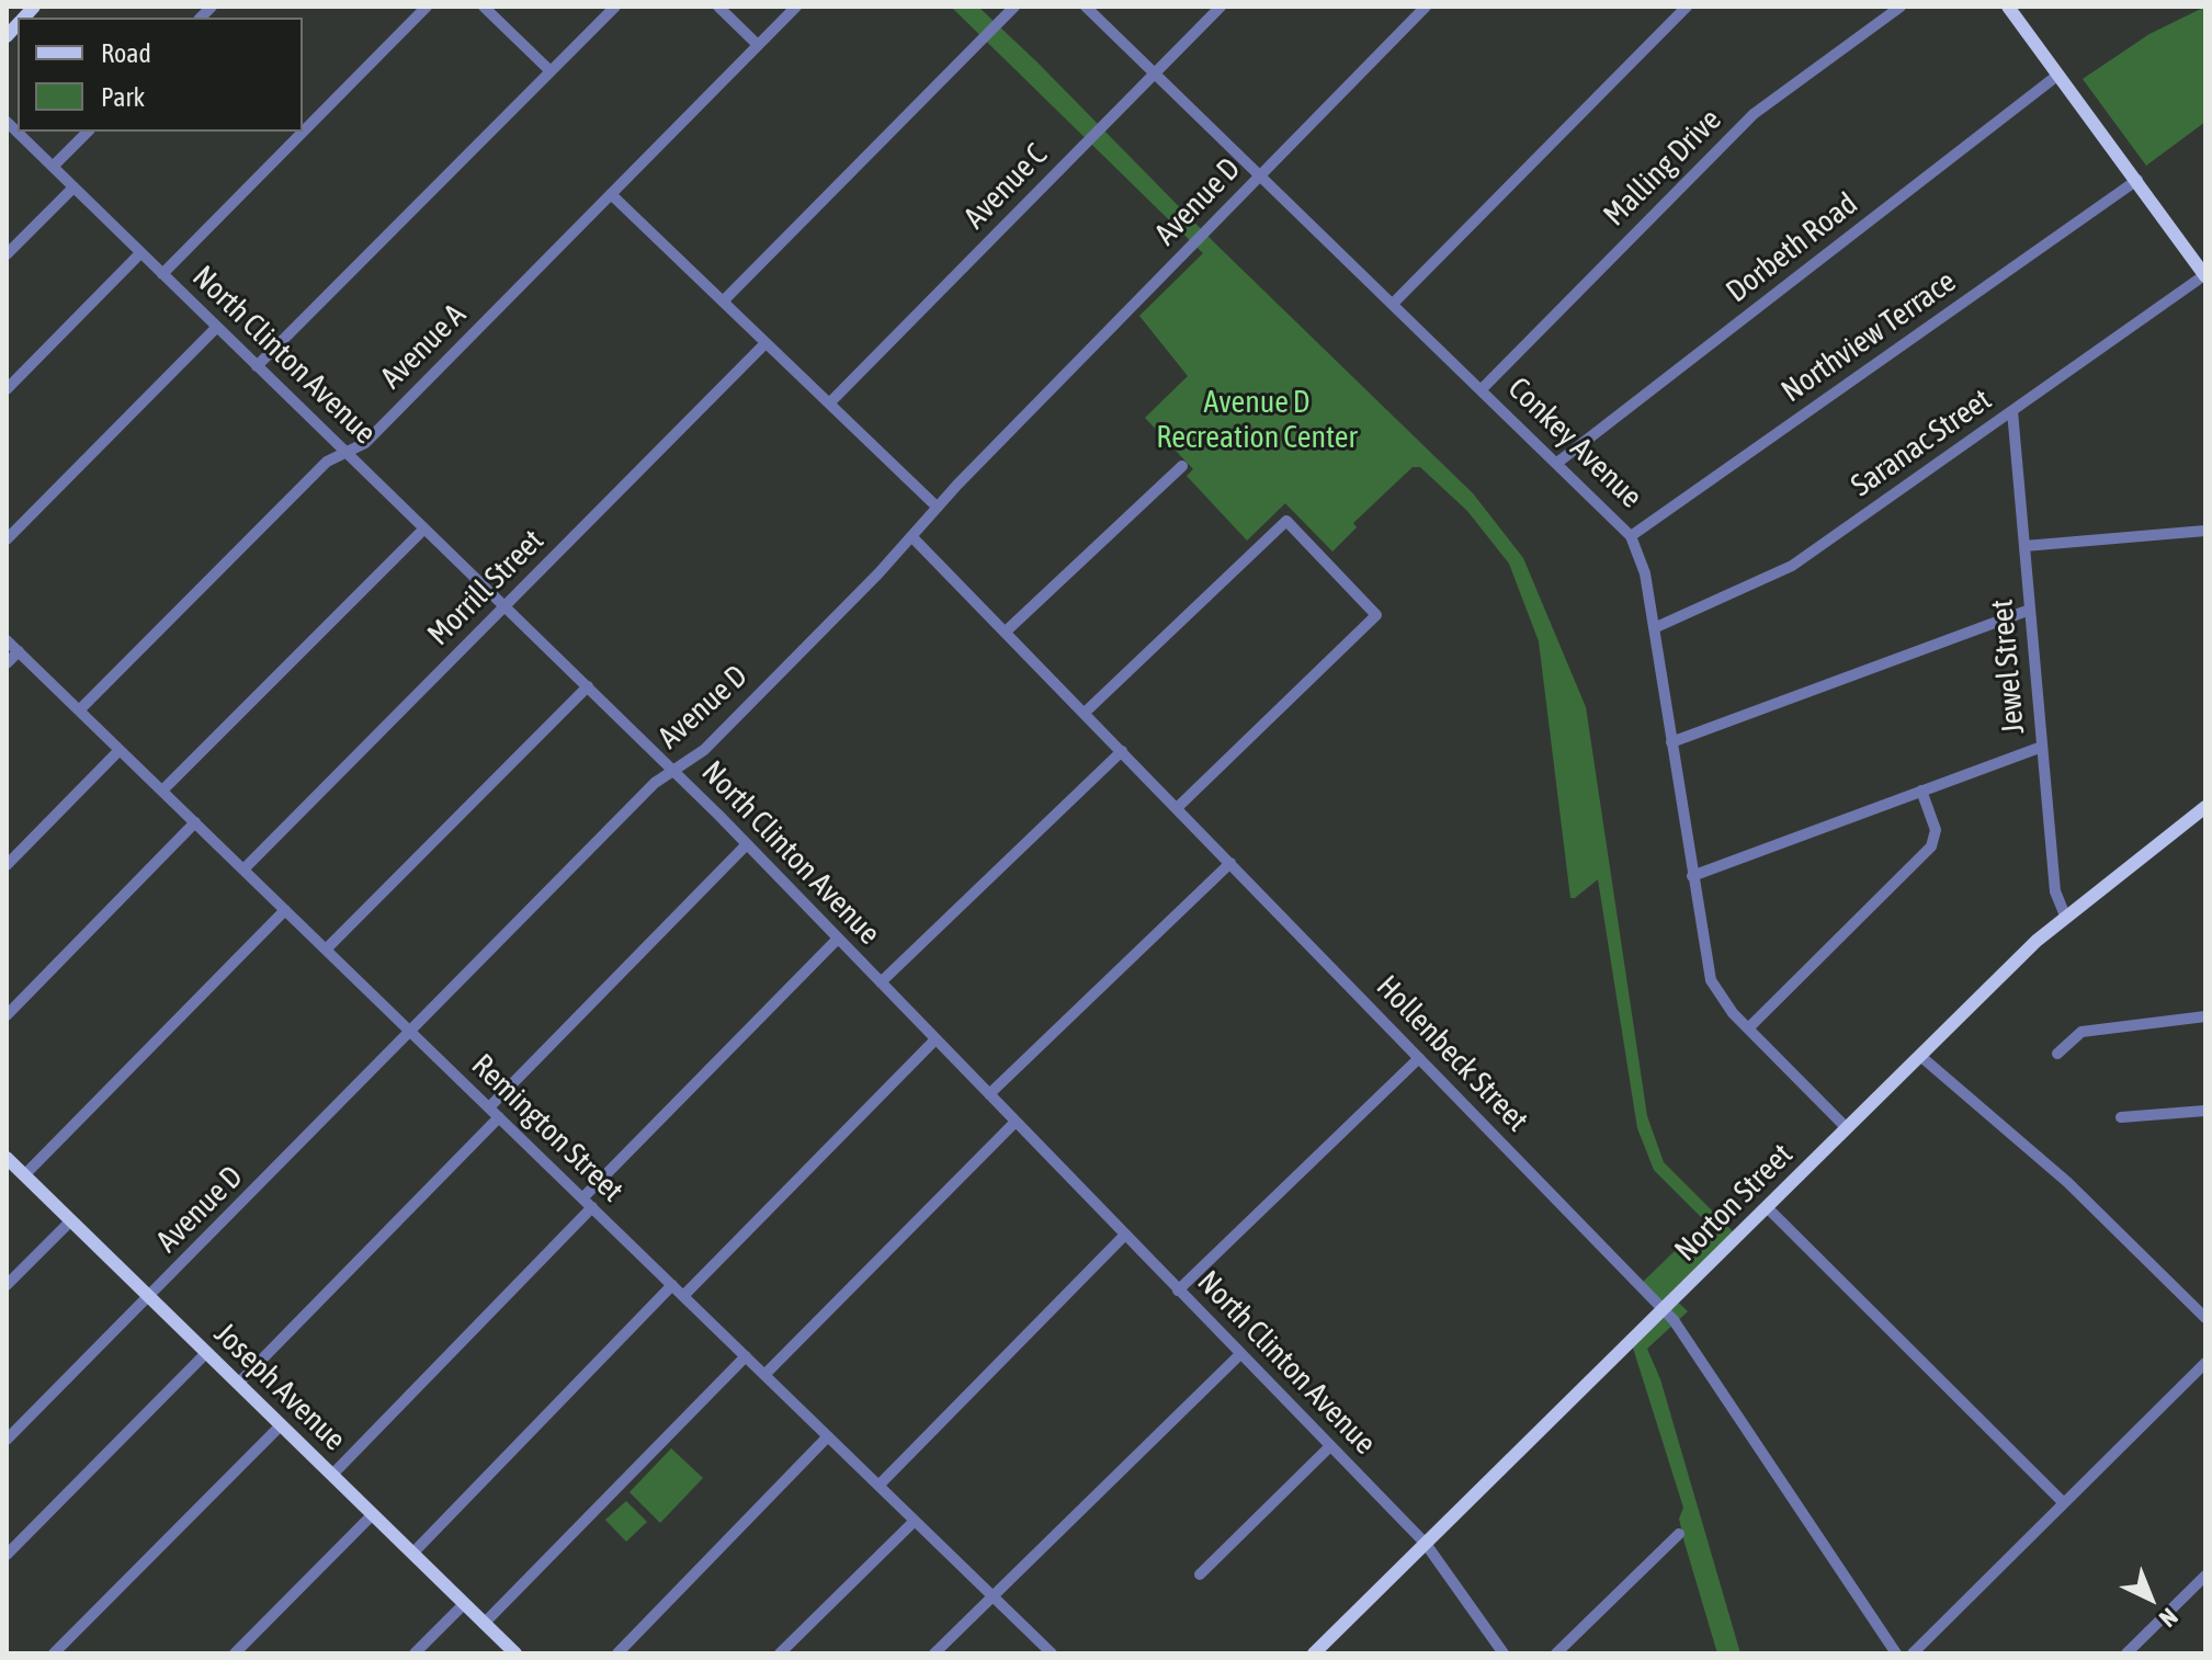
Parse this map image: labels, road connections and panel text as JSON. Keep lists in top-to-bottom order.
{
  "streets": {
    "main road": ["Norton Street", "Joseph Avenue"],
    "street": [
      "Malling Drive",
      "Avenue C",
      "Avenue D",
      "Dorbeth Road",
      "Northview Terrace",
      "Avenue A",
      "North Clinton Avenue",
      "Conkey Avenue",
      "Saranac Street",
      "Morrill Street",
      "Jewel Street",
      "Hollenbeck Street",
      "Remington Street"
    ]
  },
  "crossings": [
    ["Malling Drive", "Conkey Avenue"],
    ["Avenue C", "Conkey Avenue"],
    ["Avenue D", "North Clinton Avenue"],
    ["Avenue D", "Conkey Avenue"],
    ["Avenue D", "Hollenbeck Street"],
    ["Avenue D", "Remington Street"],
    ["Avenue D", "Joseph Avenue"],
    ["Dorbeth Road", "Conkey Avenue"],
    ["Northview Terrace", "Conkey Avenue"],
    ["Avenue A", "North Clinton Avenue"],
    ["Avenue A", "Remington Street"],
    ["North Clinton Avenue", "Morrill Street"],
    ["North Clinton Avenue", "Norton Street"],
    ["Conkey Avenue", "Saranac Street"],
    ["Conkey Avenue", "Norton Street"],
    ["Saranac Street", "Jewel Street"],
    ["Morrill Street", "Remington Street"],
    ["Jewel Street", "Norton Street"],
    ["Hollenbeck Street", "Norton Street"]
  ],
  "parks": ["Avenue D Recreation Center"],
  "legend": ["Road", "Park"],
  "north": "bottom right"
}
